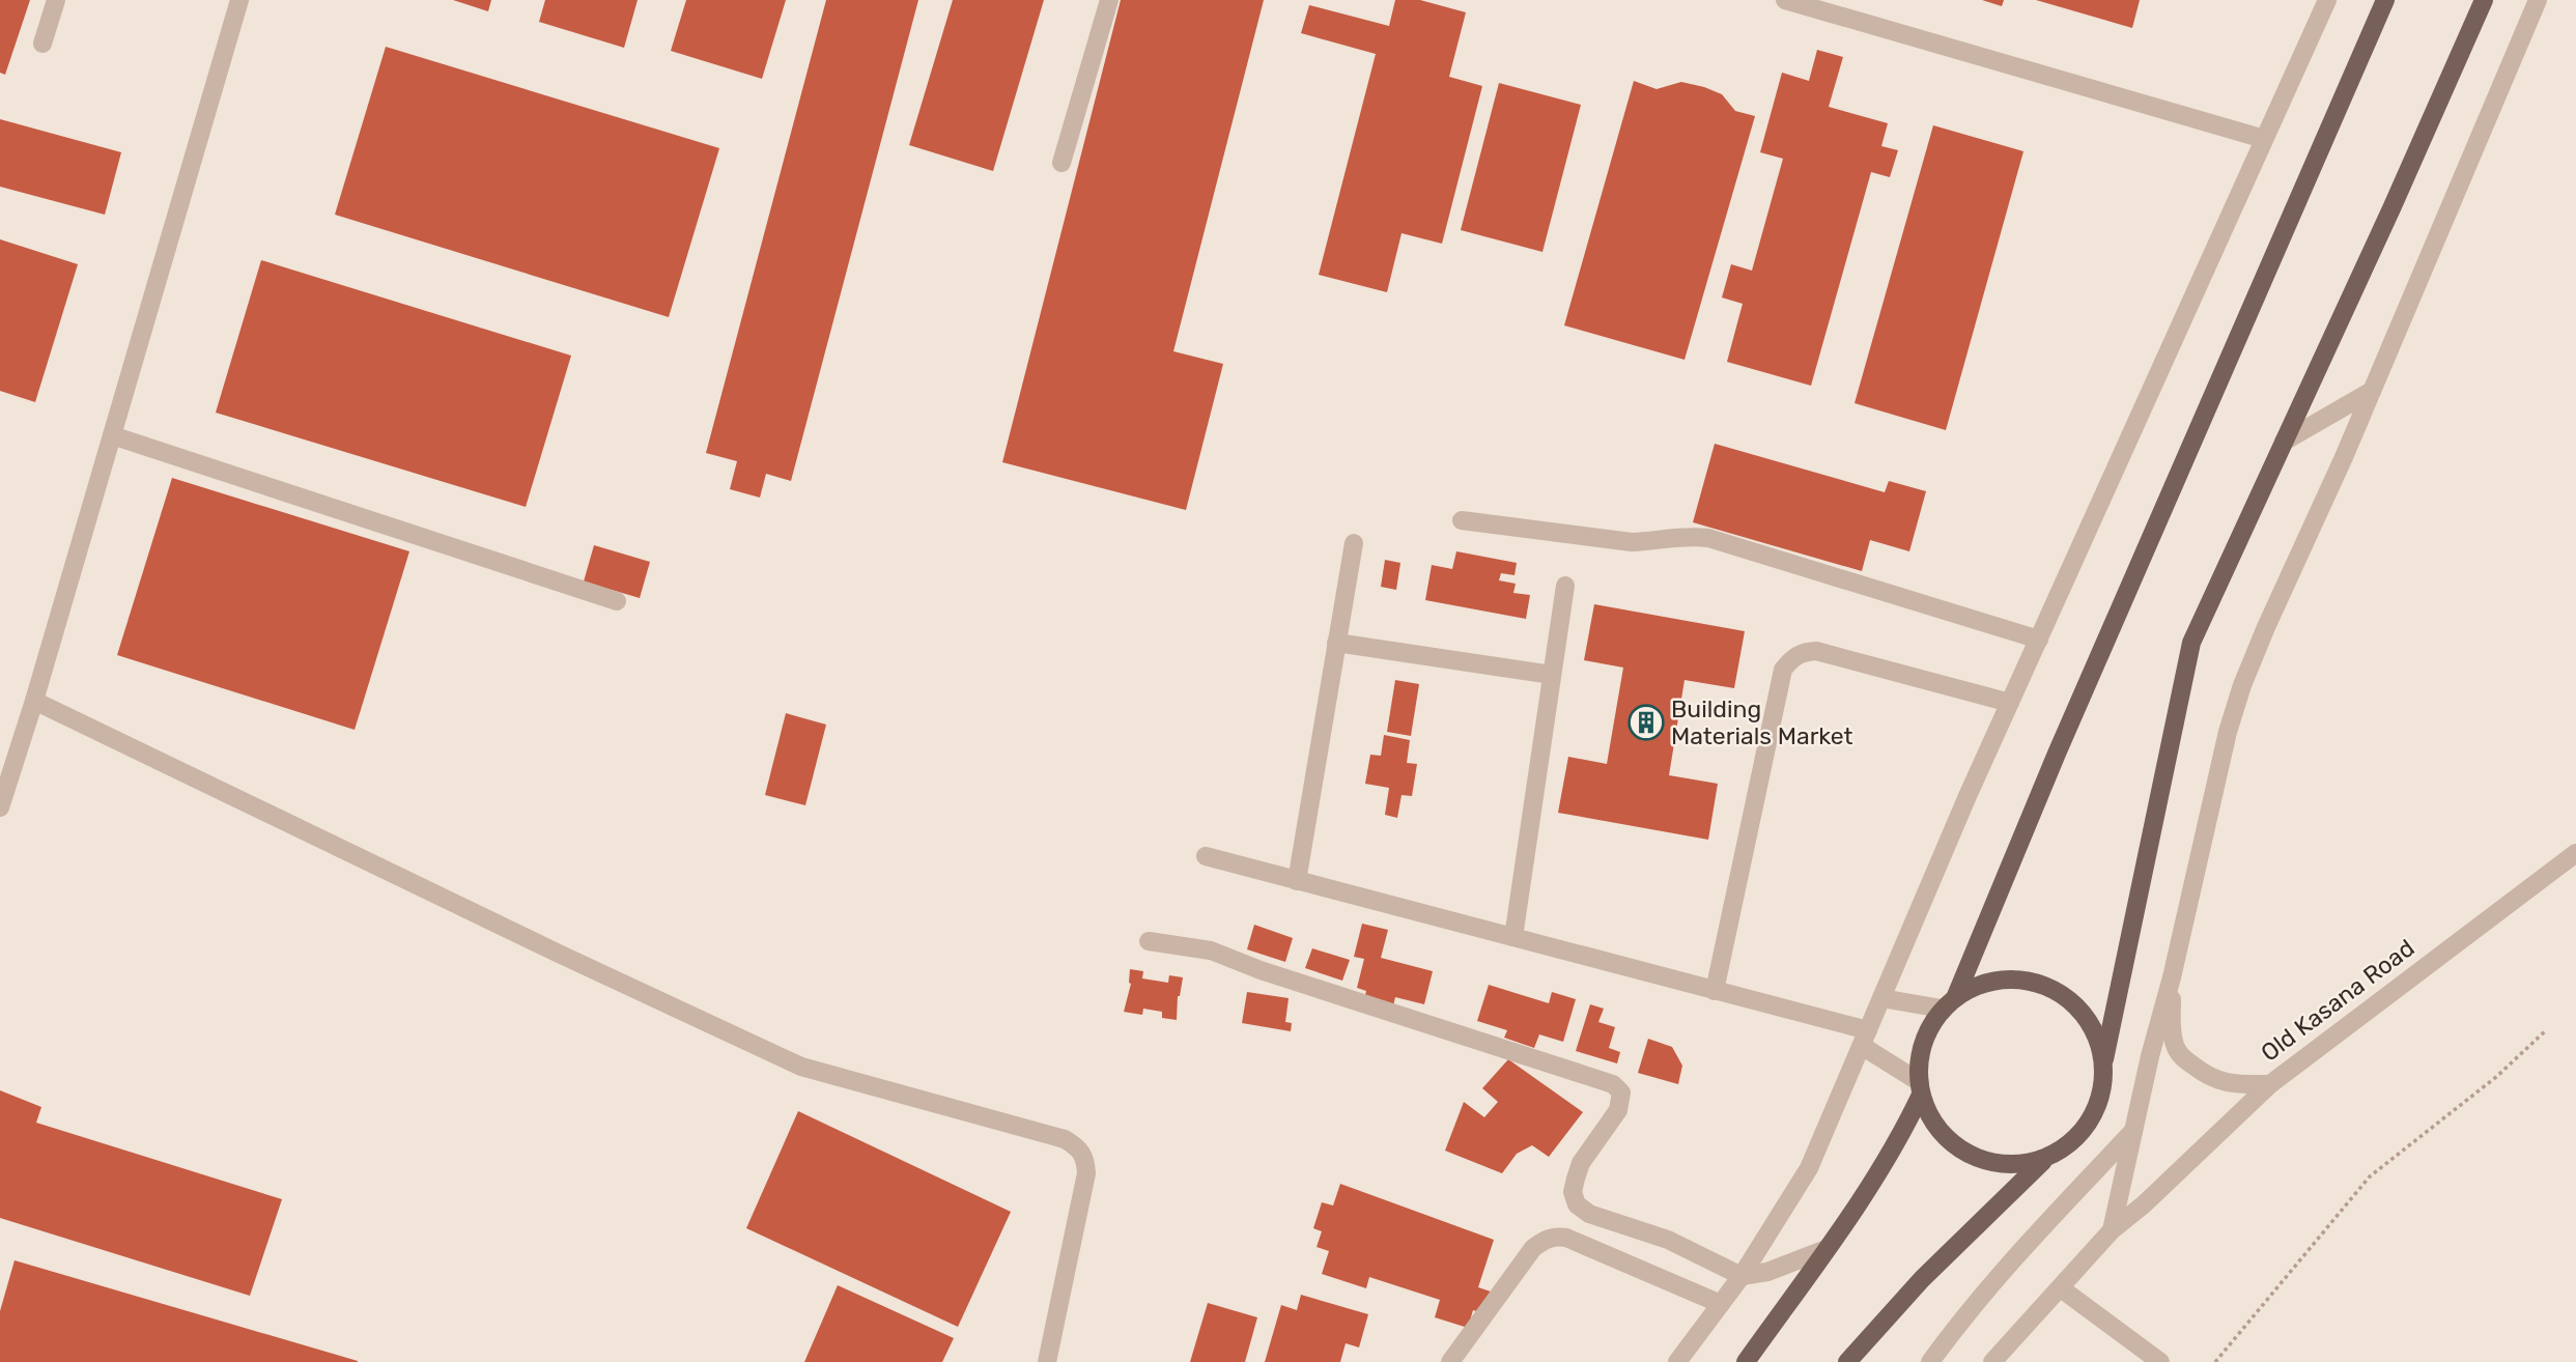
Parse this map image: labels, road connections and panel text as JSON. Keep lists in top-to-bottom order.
{
  "streets": {
    "street": ["Old Kasana Road"]
  },
  "places": {
    "building": ["Building Materials Market"]
  }
}
